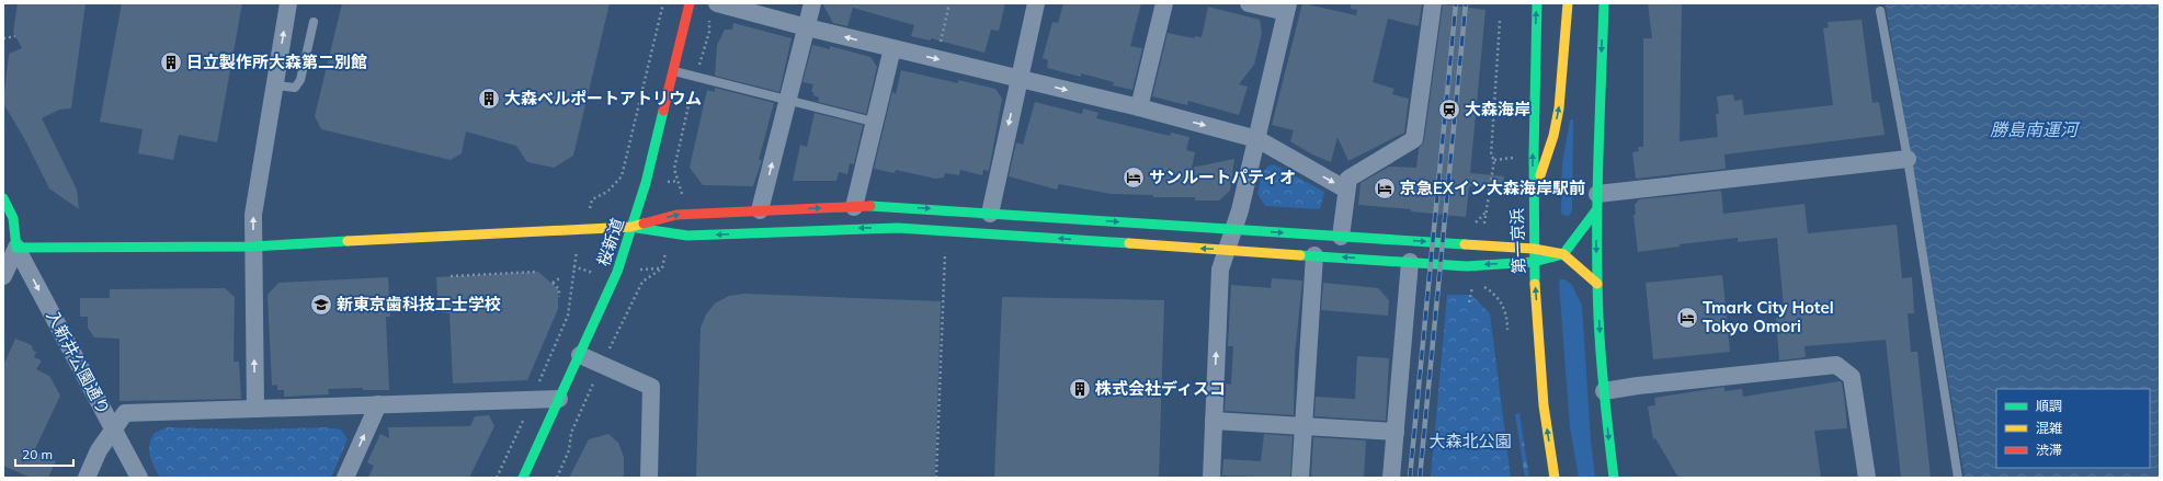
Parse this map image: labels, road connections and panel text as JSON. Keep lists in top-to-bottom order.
{
  "streets": {
    "main road": ["第一京浜", "桜新道"],
    "street": ["入新井公園通り"]
  },
  "one_way": ["入新井公園通り"],
  "water": ["勝島南運河"],
  "parks": ["大森北公園"],
  "places": {
    "building": ["日立製作所大森第二別館", "大森ベルポートアトリウム", "株式会社ディスコ"],
    "station": ["大森海岸"],
    "hotel": ["サンルートパティオ", "京急EXイン大森海岸駅前", "Tmark City Hotel Tokyo Omori"],
    "school or university": ["新東京歯科技工士学校"]
  },
  "legend": ["順調", "混雑", "渋滞"],
  "scale_bar": "20 m"
}
